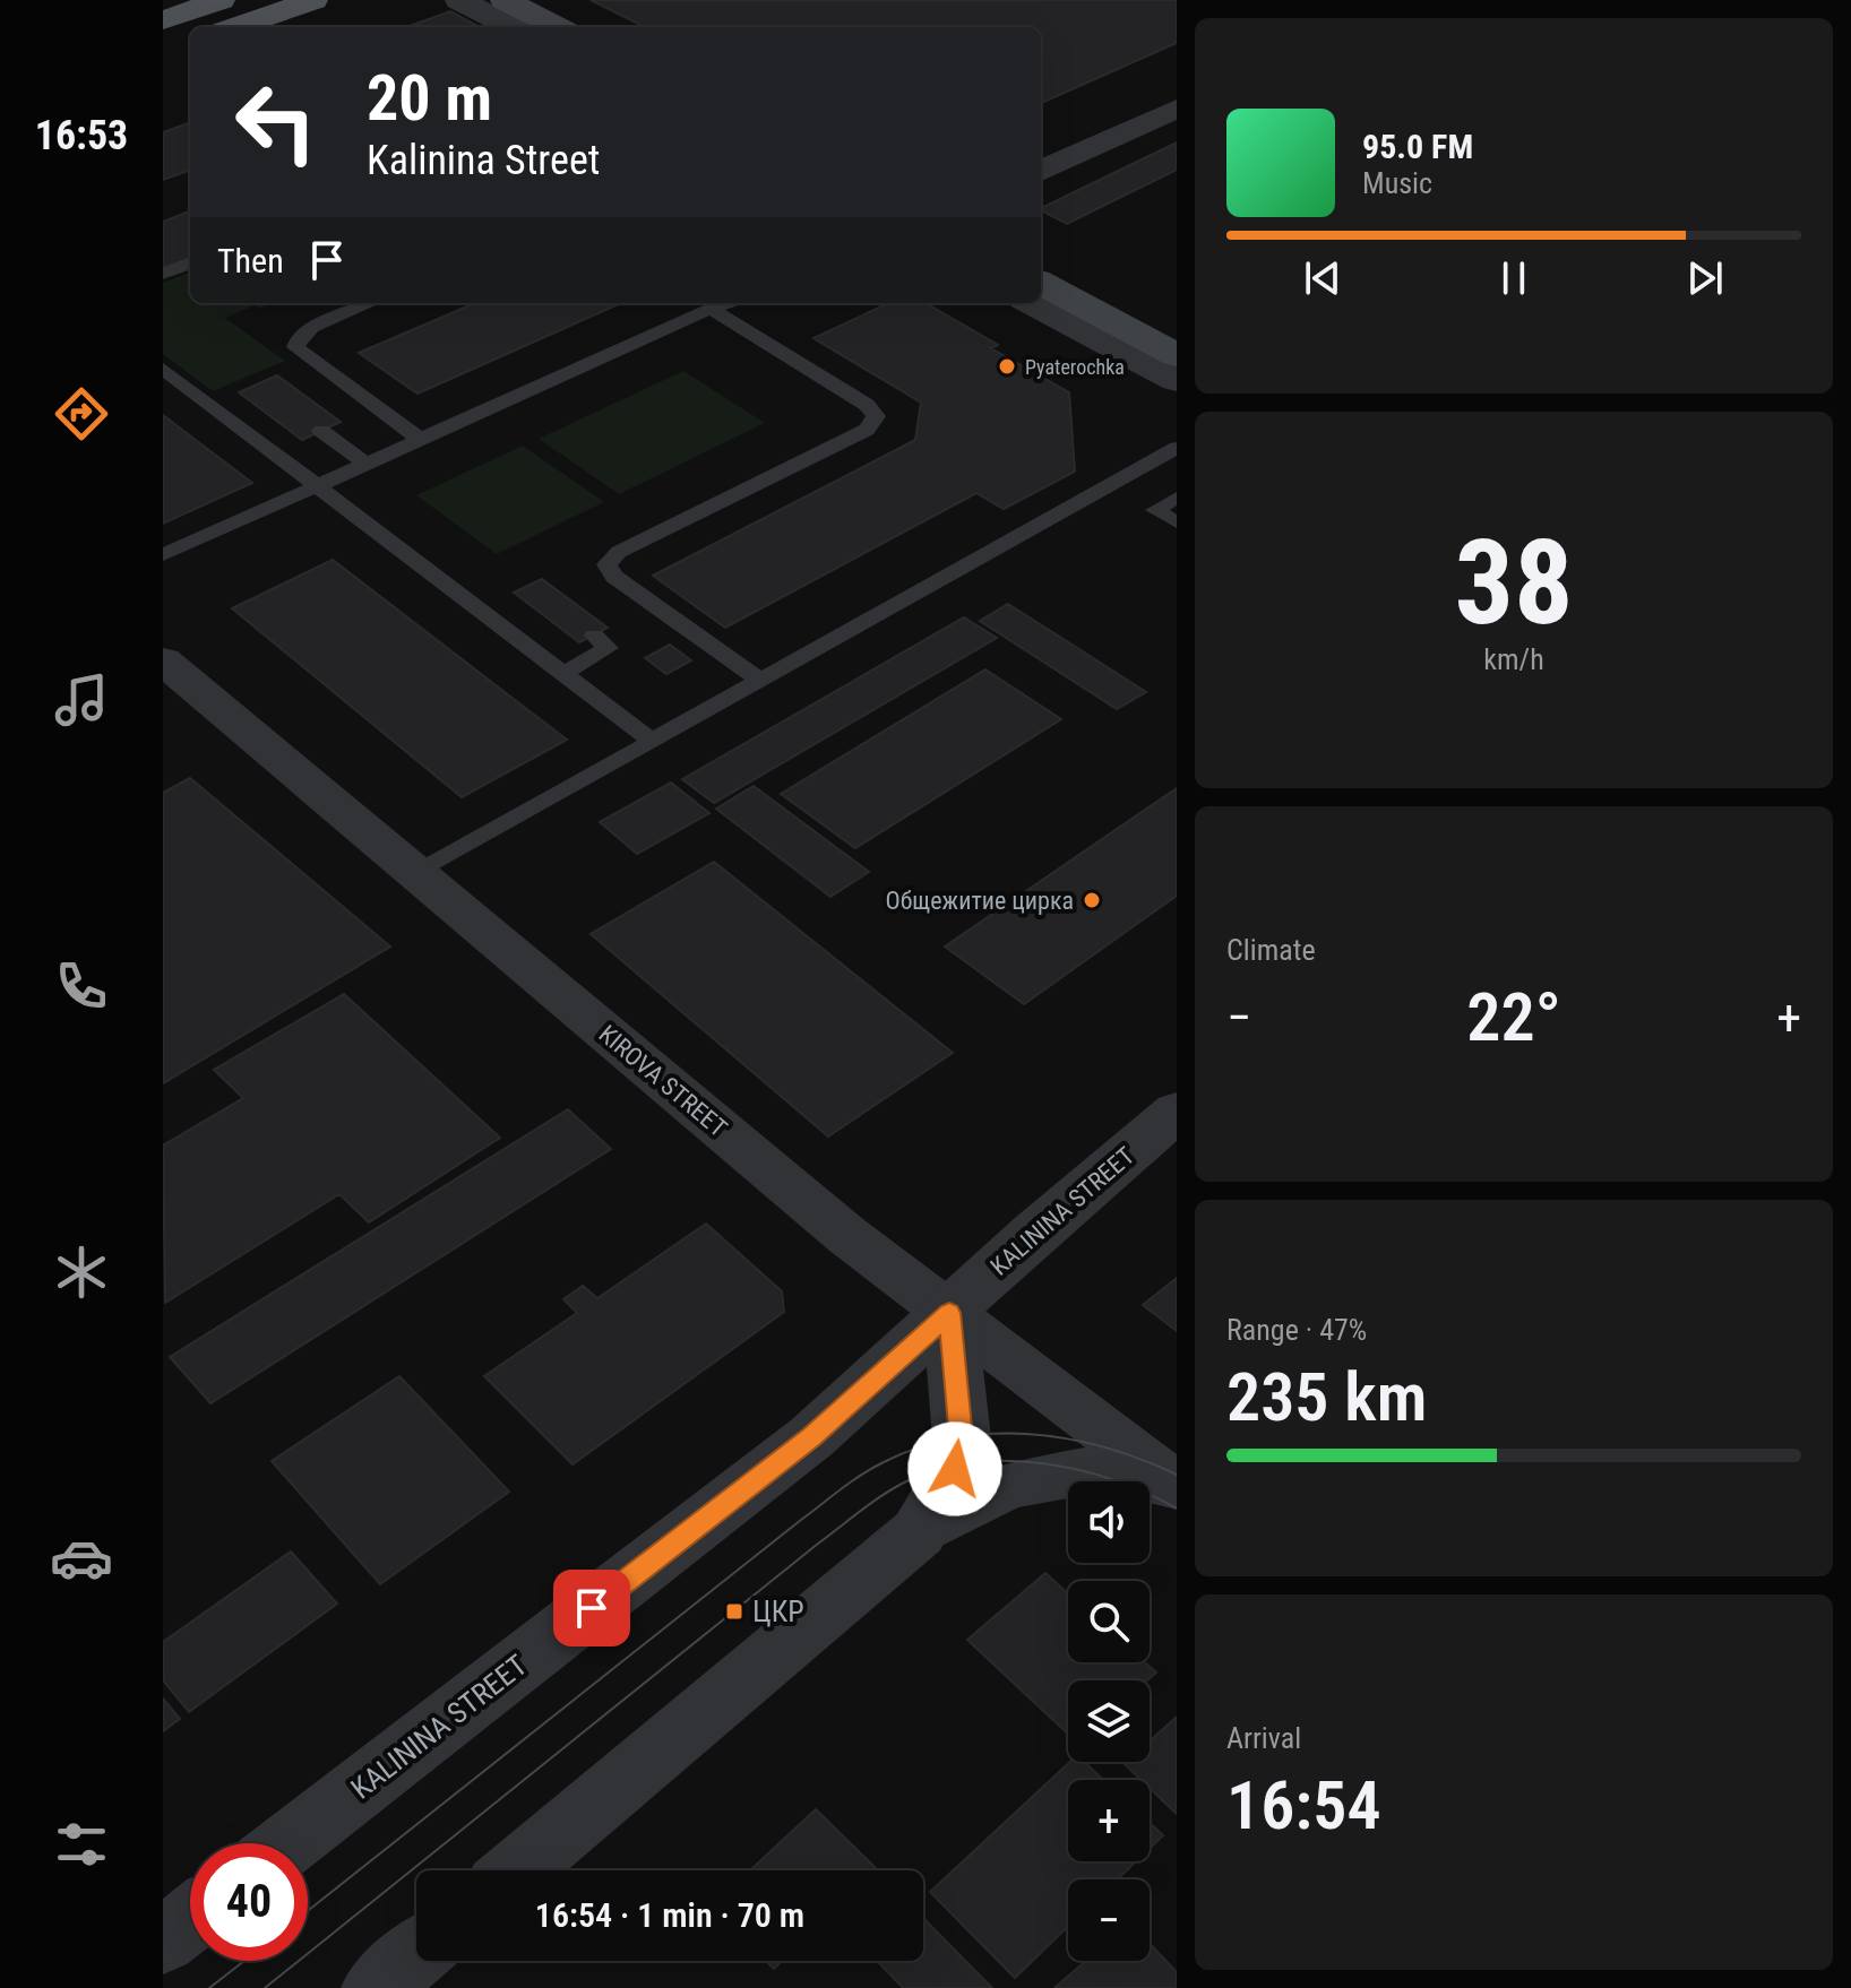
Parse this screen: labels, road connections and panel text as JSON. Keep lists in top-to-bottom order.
{
  "streets": {
    "street": ["KIROVA STREET", "KALININA STREET"]
  },
  "crossings": [
    ["KIROVA STREET", "KALININA STREET"]
  ],
  "places": {
    "other": ["Pyaterochka", "Общежитие цирка"],
    "transit": ["ЦКР"]
  },
  "page": {
    "tabs": "16:53",
    "turn": ["20 m", "Kalinina Street"],
    "song": ["95.0 FM", "Music"],
    "then": "Then",
    "tile": [
      ["38", "km/h"],
      "Climate",
      ["Range · 47%", "235 km"],
      ["Arrival", "16:54"]
    ],
    "heat": ["−", "22°", "+"],
    "map_buttons": ["+", "−"],
    "limit": "40",
    "trip": "16:54 · 1 min · 70 m"
  }
}
